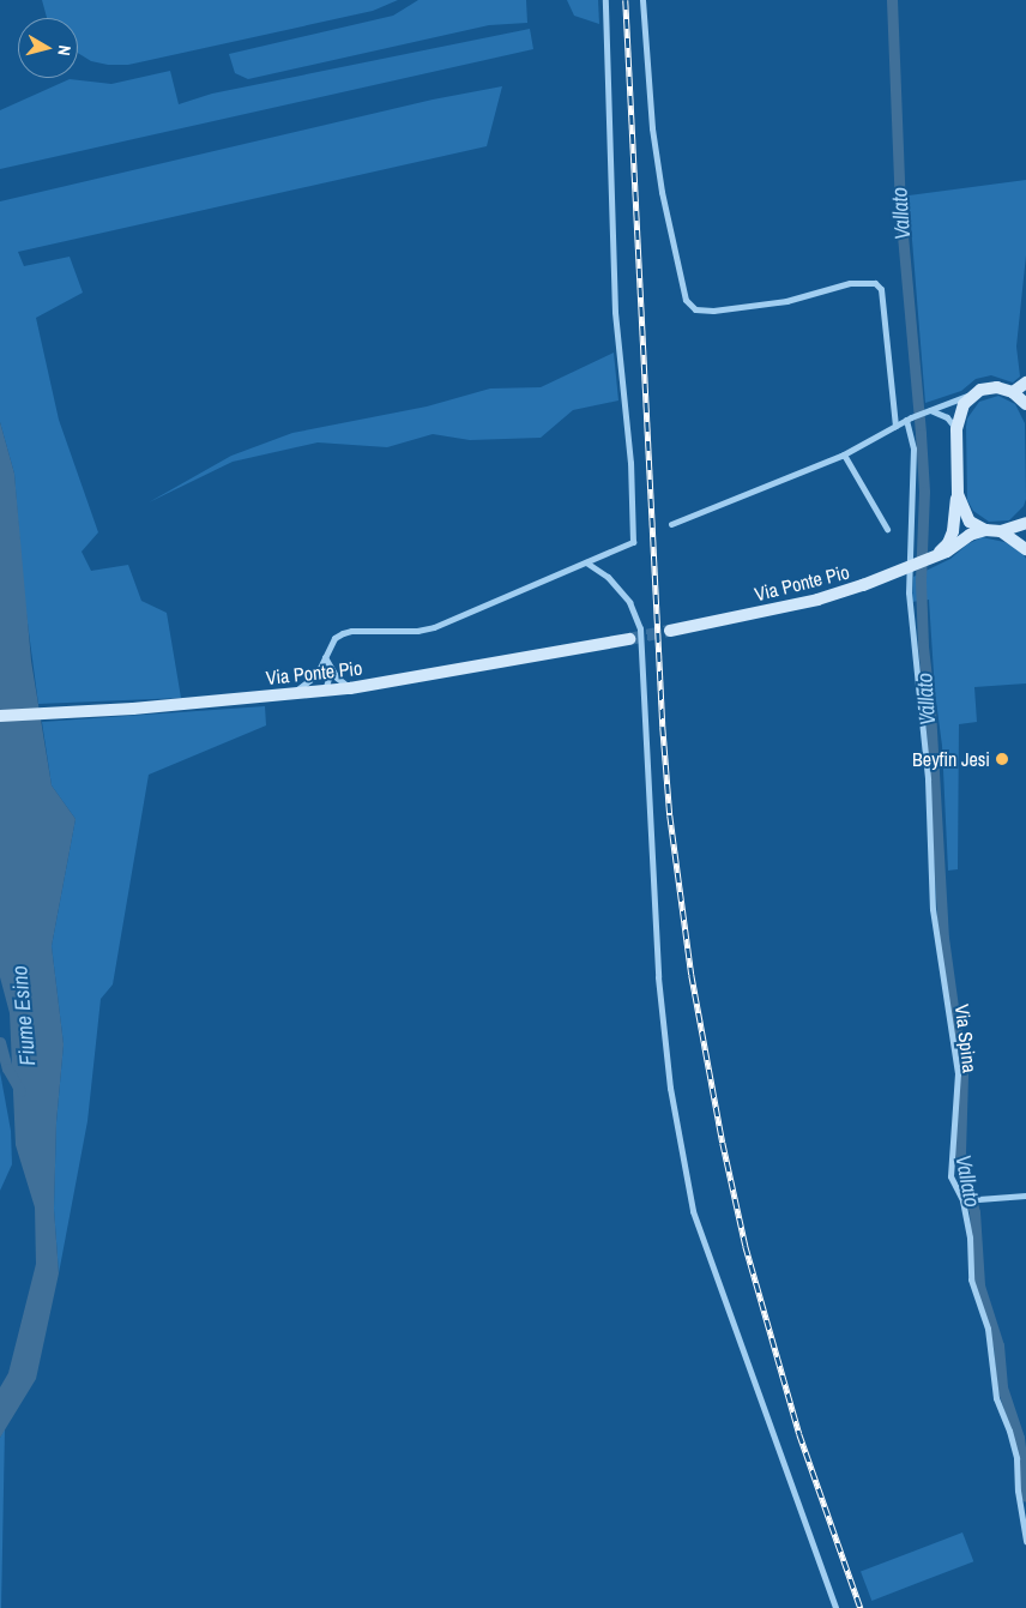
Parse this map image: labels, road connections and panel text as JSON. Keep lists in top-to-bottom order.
{
  "streets": {
    "main road": ["Via Ponte Pio"],
    "street": ["Via Spina"]
  },
  "crossings": [
    ["Via Ponte Pio", "Via Spina"]
  ],
  "water": ["Vallato", "Fiume Esino"],
  "places": ["Beyfin Jesi"],
  "north": "right"
}
